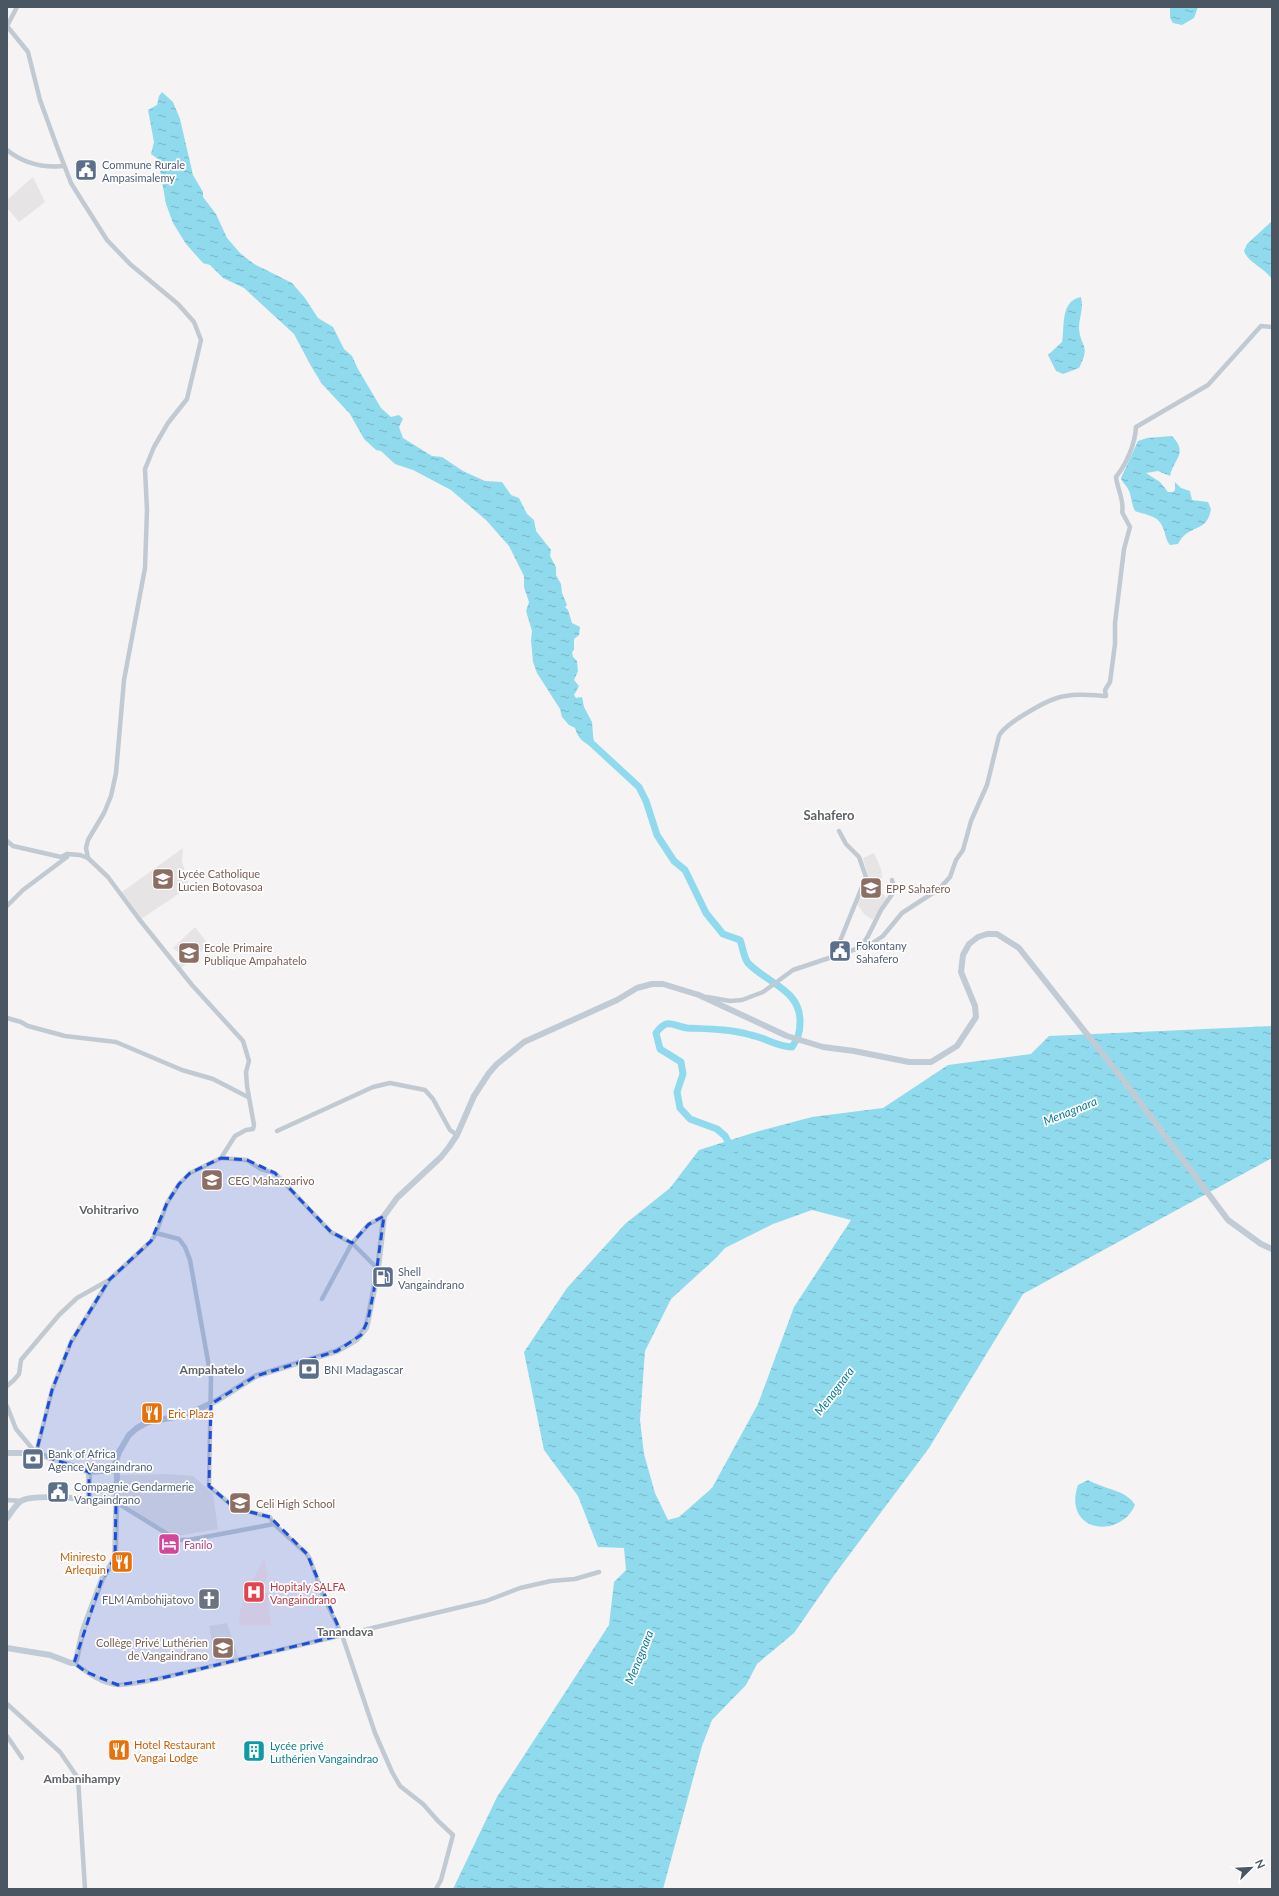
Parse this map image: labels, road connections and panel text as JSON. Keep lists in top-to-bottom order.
{
  "districts": [
    "Sahafero",
    "Vohitrarivo",
    "Ampahatelo",
    "Tanandava",
    "Ambanihampy"
  ],
  "water": ["Menagnara"],
  "places": {
    "public building": ["Commune Rurale Ampasimalemy", "Fokontany Sahafero", "Compagnie Gendarmerie Vangaindrano"],
    "school or university": [
      "Lycée Catholique Lucien Botovasoa",
      "EPP Sahafero",
      "Ecole Primaire Publique Ampahatelo",
      "CEG Mahazoarivo",
      "Celi High School",
      "Collège Privé Luthérien de Vangaindrano"
    ],
    "fuel station": ["Shell Vangaindrano"],
    "bank": ["BNI Madagascar", "Bank of Africa Agence Vangaindrano"],
    "restaurant": ["Eric Plaza", "Miniresto Arlequin", "Hotel Restaurant Vangai Lodge"],
    "hotel": ["Fanilo"],
    "hospital": ["Hopitaly SALFA Vangaindrano"],
    "church": ["FLM Ambohijatovo"],
    "building": ["Lycée privé Luthérien Vangaindrao"]
  },
  "north": "top right"
}
